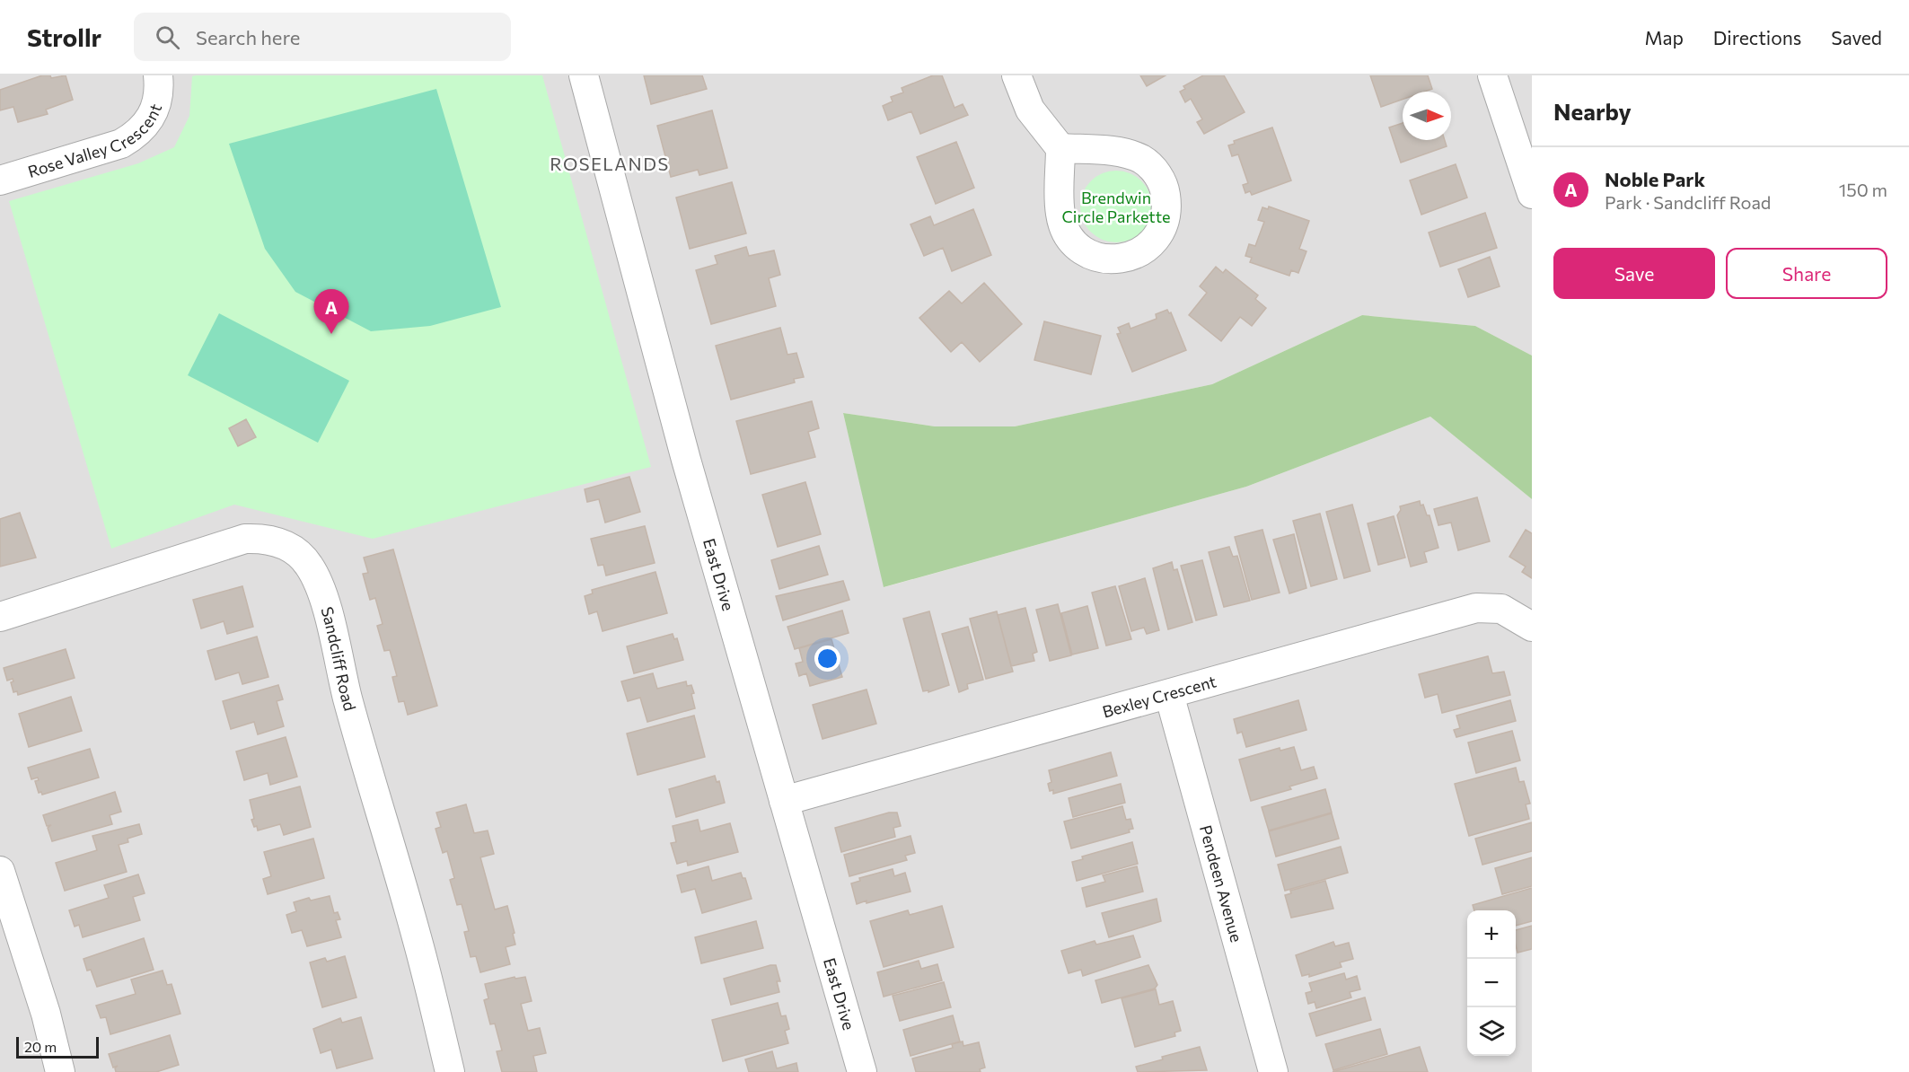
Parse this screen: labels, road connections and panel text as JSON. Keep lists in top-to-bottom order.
{
  "streets": {
    "street": [
      "Rose Valley Crescent",
      "East Drive",
      "Sandcliff Road",
      "Bexley Crescent",
      "Pendeen Avenue"
    ]
  },
  "crossings": [
    ["East Drive", "Bexley Crescent"],
    ["Bexley Crescent", "Pendeen Avenue"]
  ],
  "districts": ["ROSELANDS"],
  "parks": ["Brendwin Circle Parkette"],
  "scale_bar": "20 m",
  "north": "right",
  "page": {
    "header": "Strollr",
    "search": "Search here",
    "nav": ["Map", "Directions", "Saved"],
    "heading": "Nearby",
    "list": [
      {
        "mark": "A",
        "name": "Noble Park",
        "note": "Park · Sandcliff Road",
        "value": "150 m"
      }
    ],
    "buttons": ["Save", "Share"],
    "pins": "A",
    "map_buttons": ["+", "−"],
    "scale": "20 m"
  }
}
